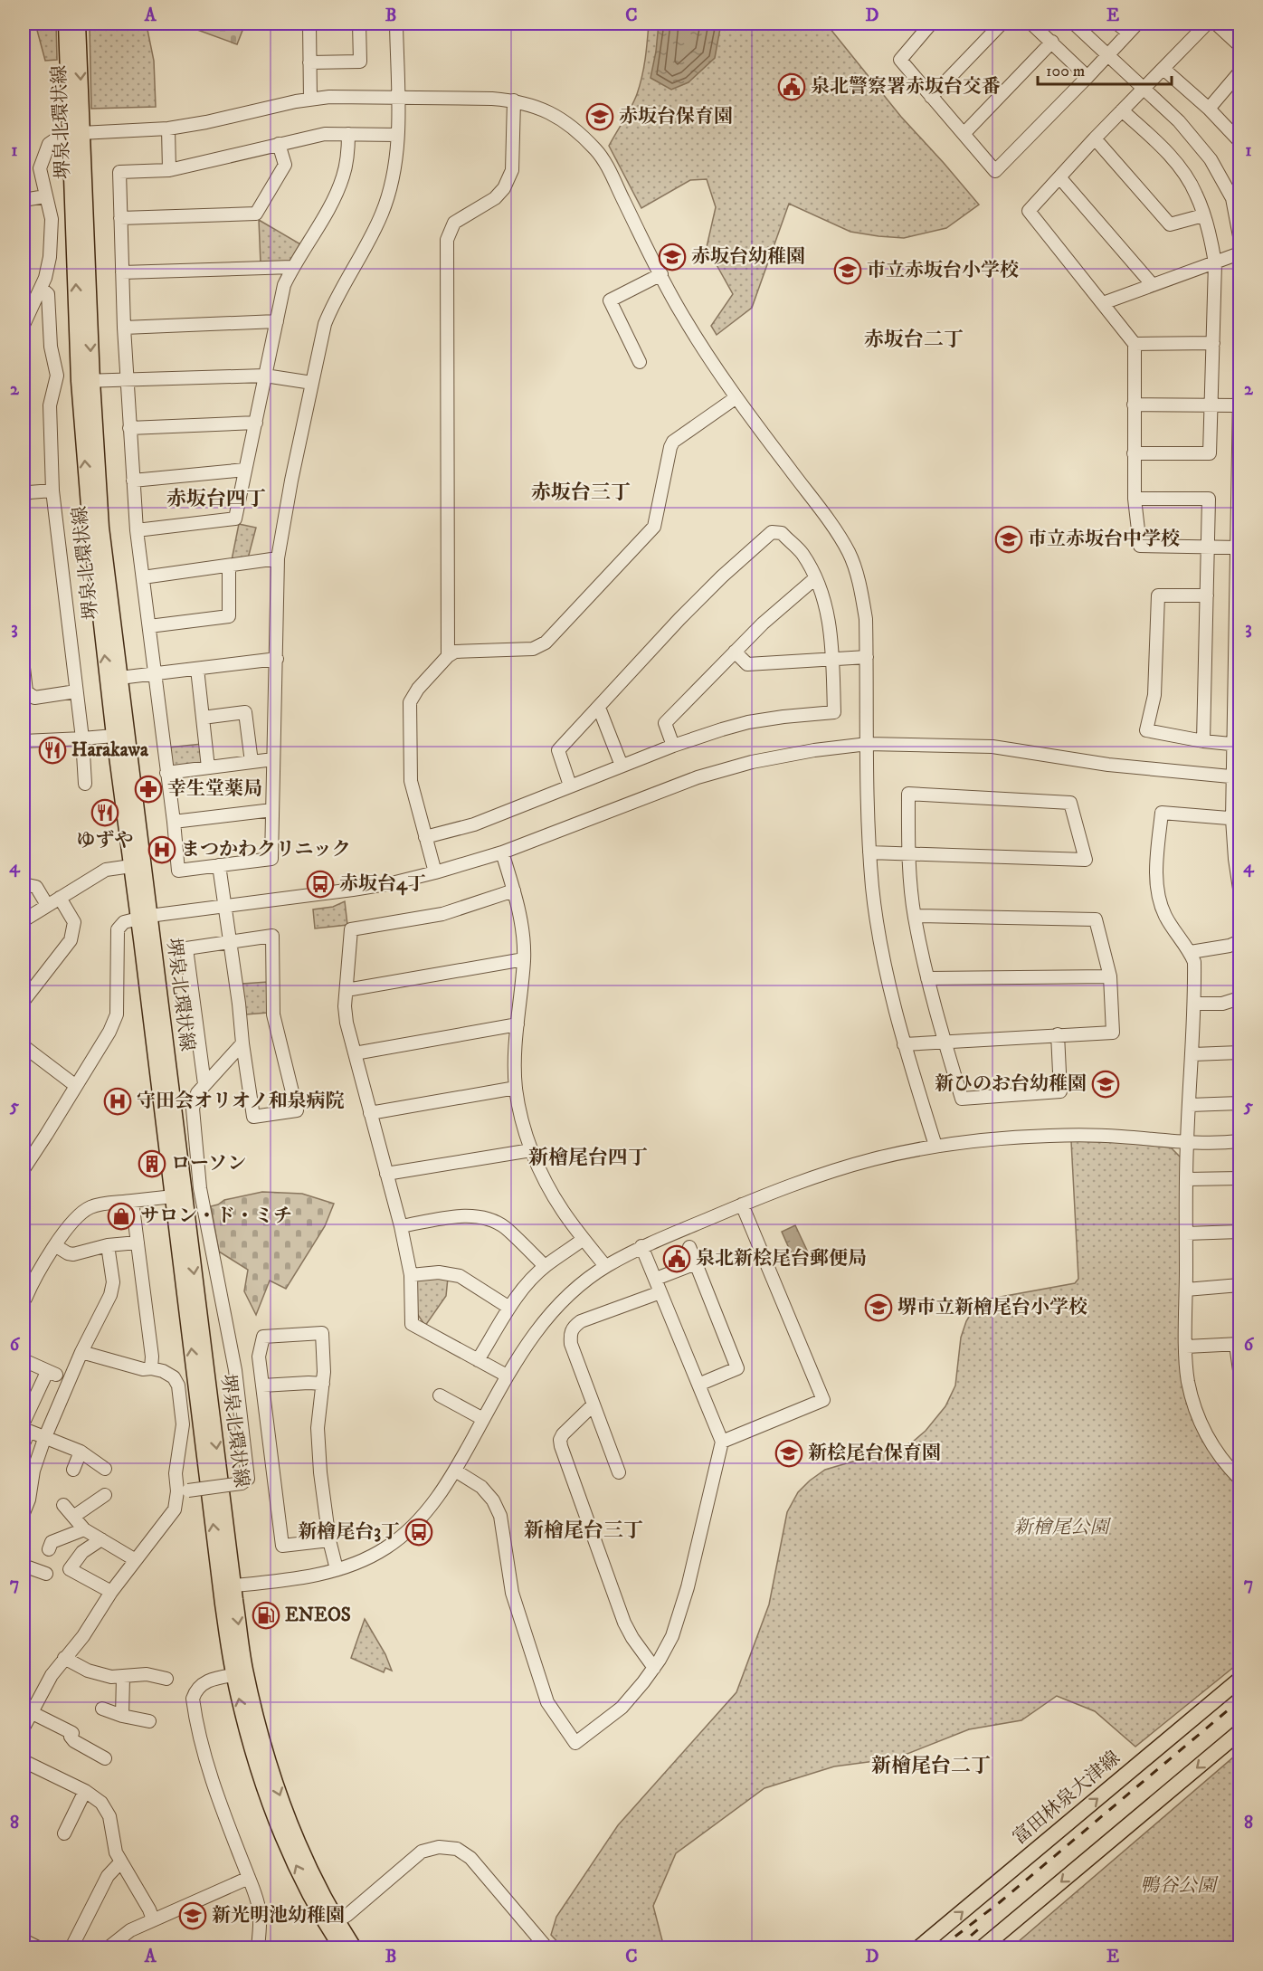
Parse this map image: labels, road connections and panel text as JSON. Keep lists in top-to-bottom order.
{
  "streets": {
    "main road": ["堺泉北環状線", "富田林泉大津線"]
  },
  "districts": [
    "赤坂台二丁",
    "赤坂台三丁",
    "赤坂台四丁",
    "新檜尾台四丁",
    "新檜尾台三丁",
    "新檜尾台二丁"
  ],
  "parks": ["新檜尾公園", "鴨谷公園"],
  "places": {
    "public building": ["泉北警察署赤坂台交番", "泉北新桧尾台郵便局"],
    "school or university": [
      "赤坂台保育園",
      "赤坂台幼稚園",
      "市立赤坂台小学校",
      "市立赤坂台中学校",
      "新ひのお台幼稚園",
      "堺市立新檜尾台小学校",
      "新桧尾台保育園",
      "新光明池幼稚園"
    ],
    "restaurant": ["Harakawa", "ゆずや"],
    "pharmacy": ["幸生堂薬局"],
    "hospital": ["まつかわクリニック", "守田会オリオノ和泉病院"],
    "bus stop": ["赤坂台4丁", "新檜尾台3丁"],
    "building": ["ローソン"],
    "shop": ["サロン・ド・ミチ"],
    "fuel station": ["ENEOS"]
  },
  "scale_bar": "100 m",
  "grid": {
    "columns": [
      "A",
      "B",
      "C",
      "D",
      "E"
    ],
    "rows": [
      "1",
      "2",
      "3",
      "4",
      "5",
      "6",
      "7",
      "8"
    ]
  }
}
